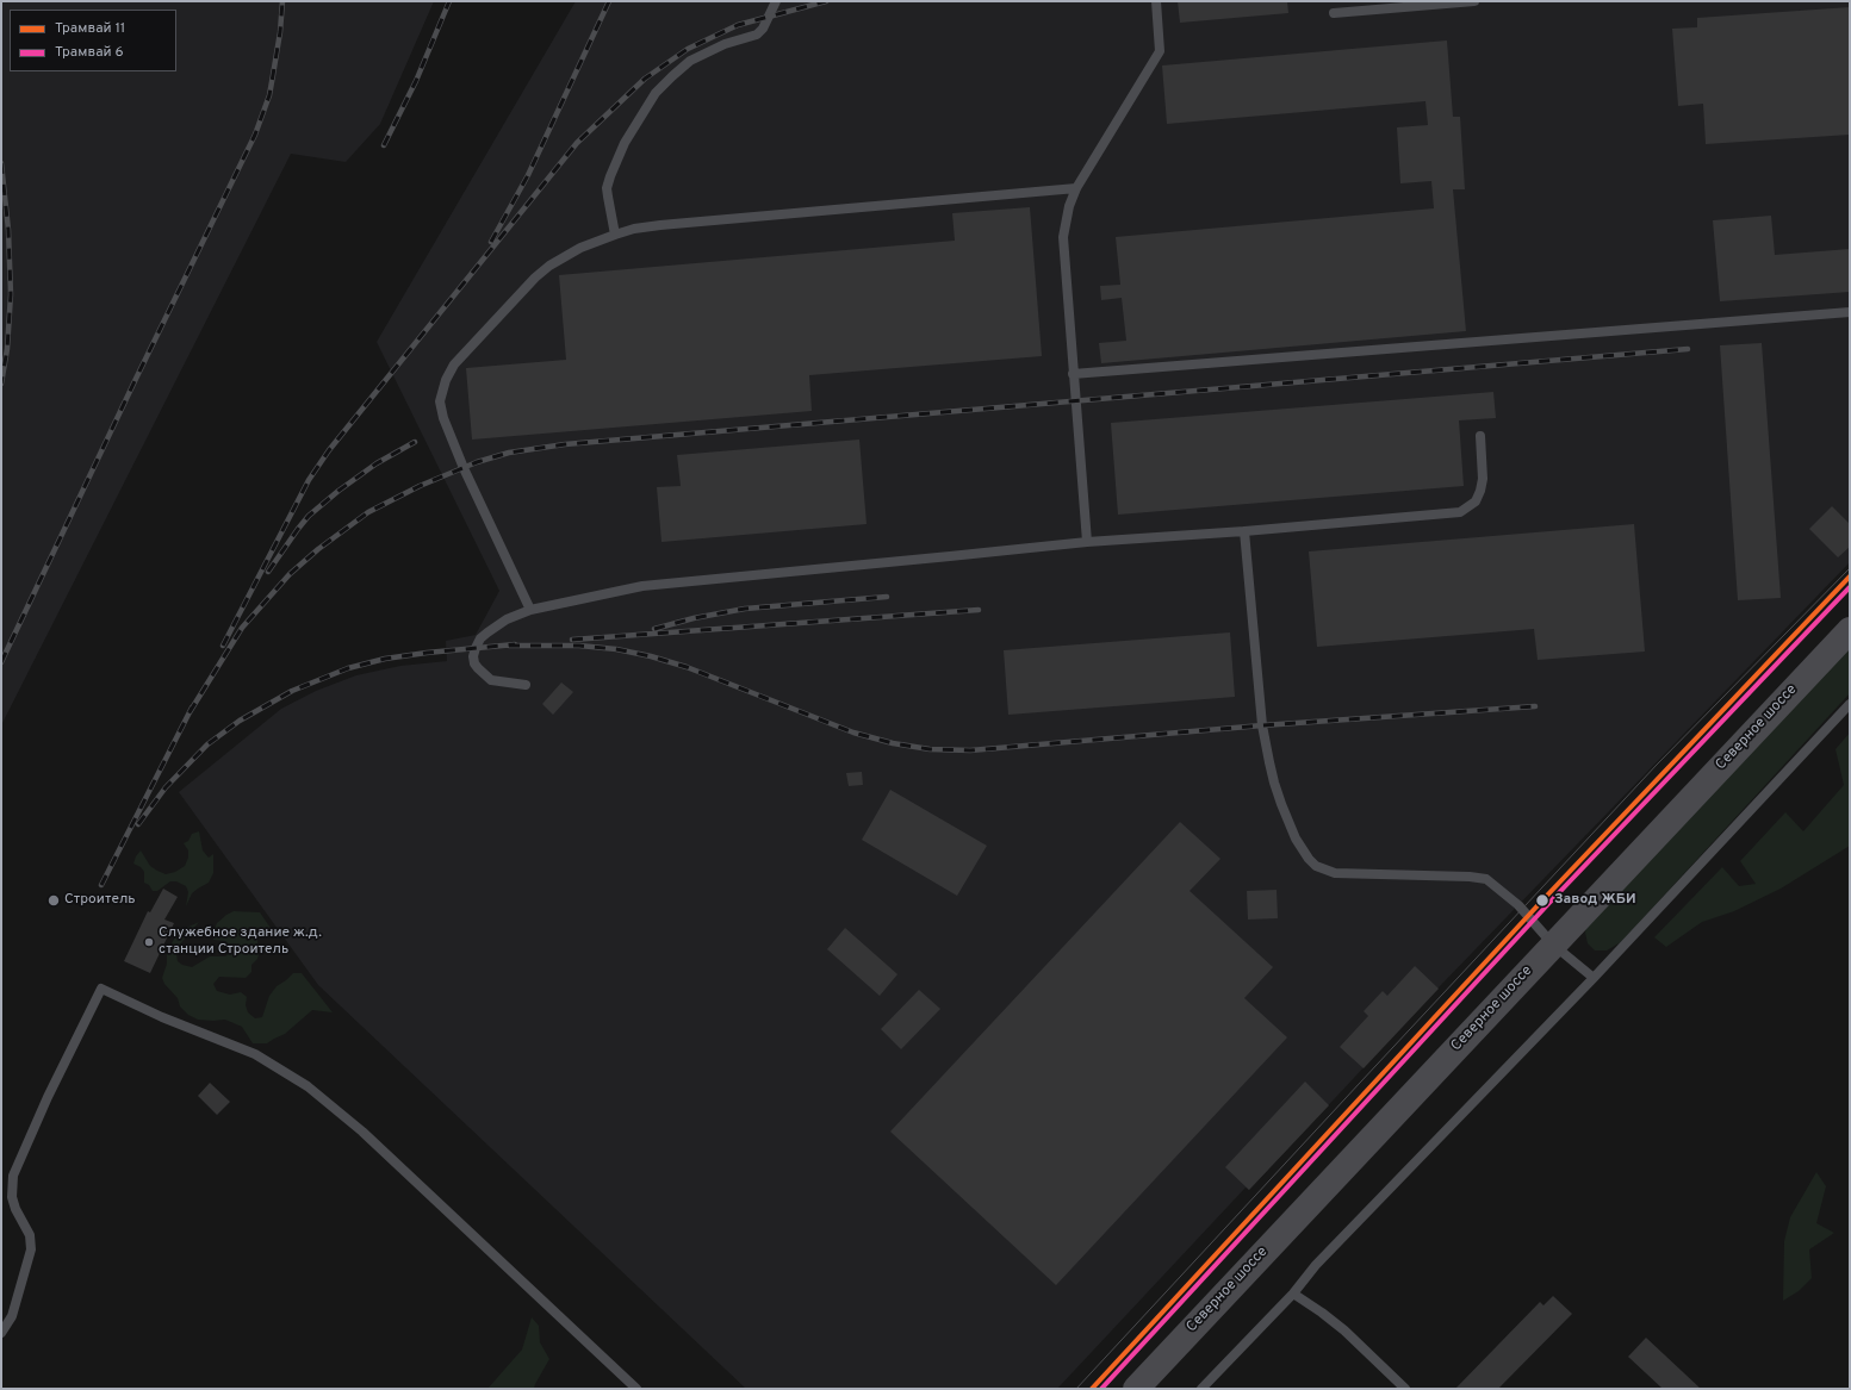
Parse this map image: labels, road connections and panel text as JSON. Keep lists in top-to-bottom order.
{
  "streets": {
    "main road": ["Северное шоссе"]
  },
  "places": ["Строитель", "Завод ЖБИ", "Служебное здание ж.д. станции Строитель"],
  "lines": ["tram line 11", "tram line 6"],
  "legend": ["Трамвай 11", "Трамвай 6"]
}
